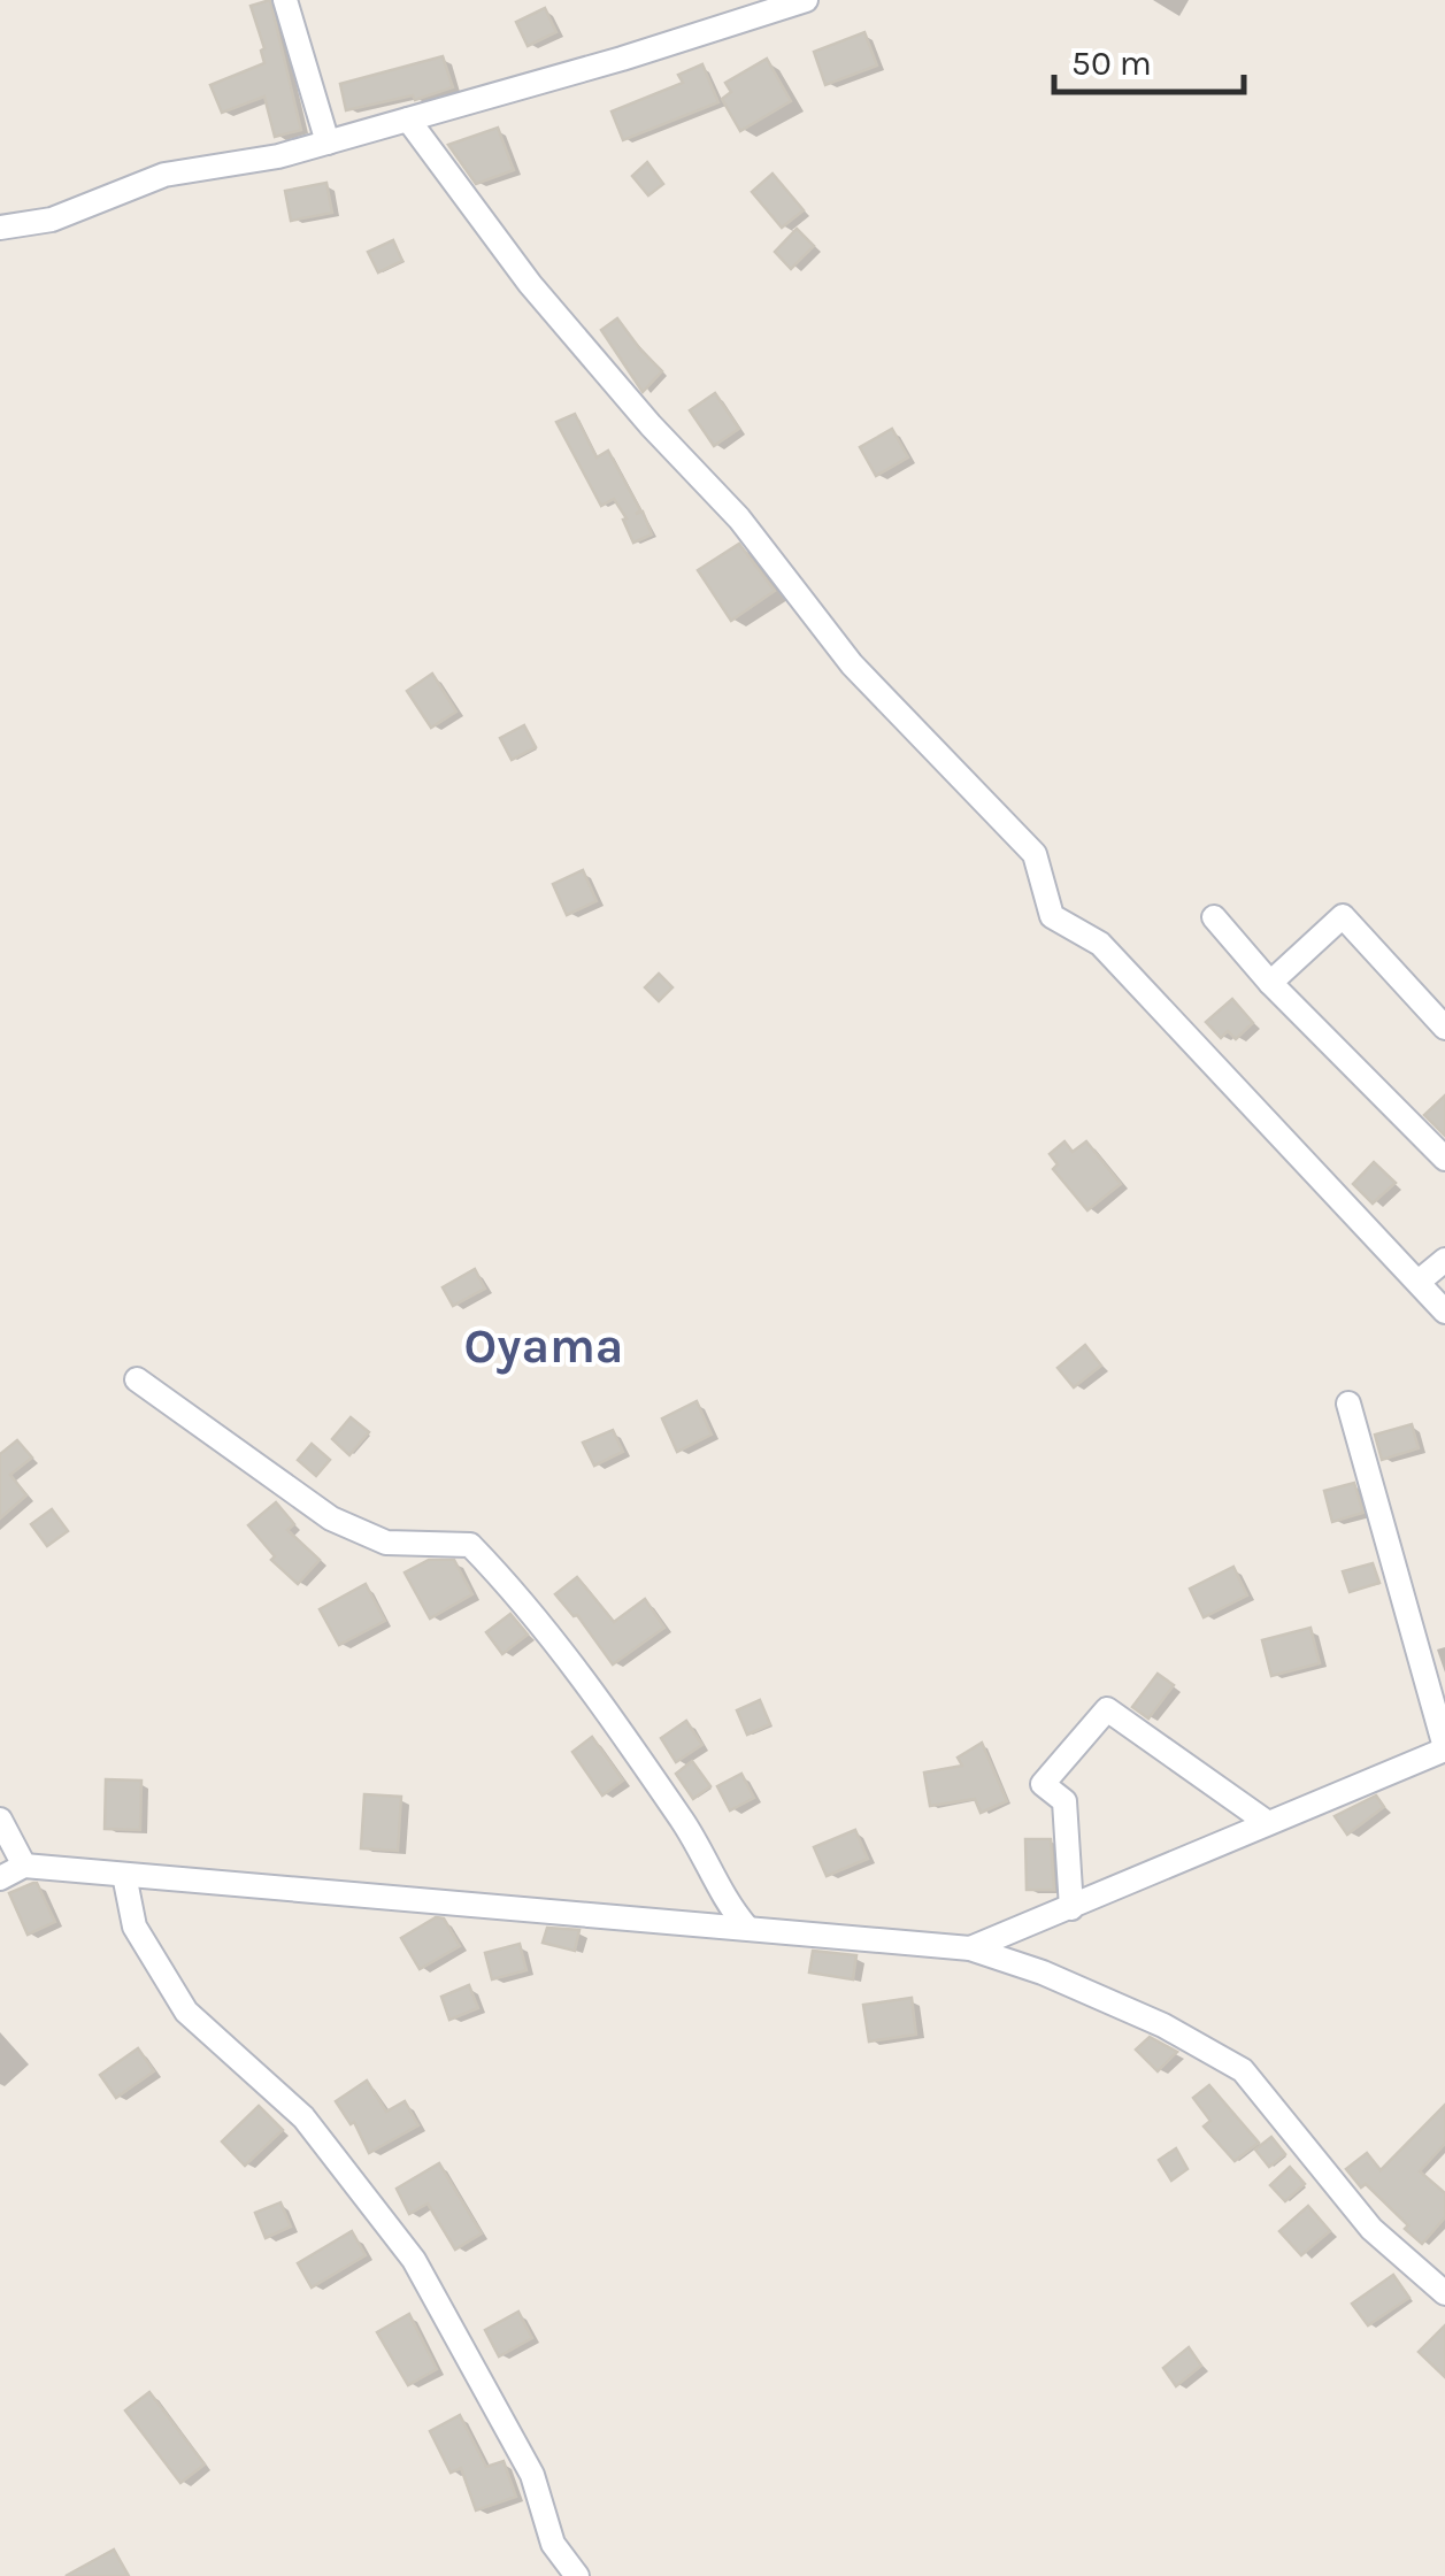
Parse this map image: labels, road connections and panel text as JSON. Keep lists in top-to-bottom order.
{
  "districts": ["Oyama"],
  "scale_bar": "50 m"
}
